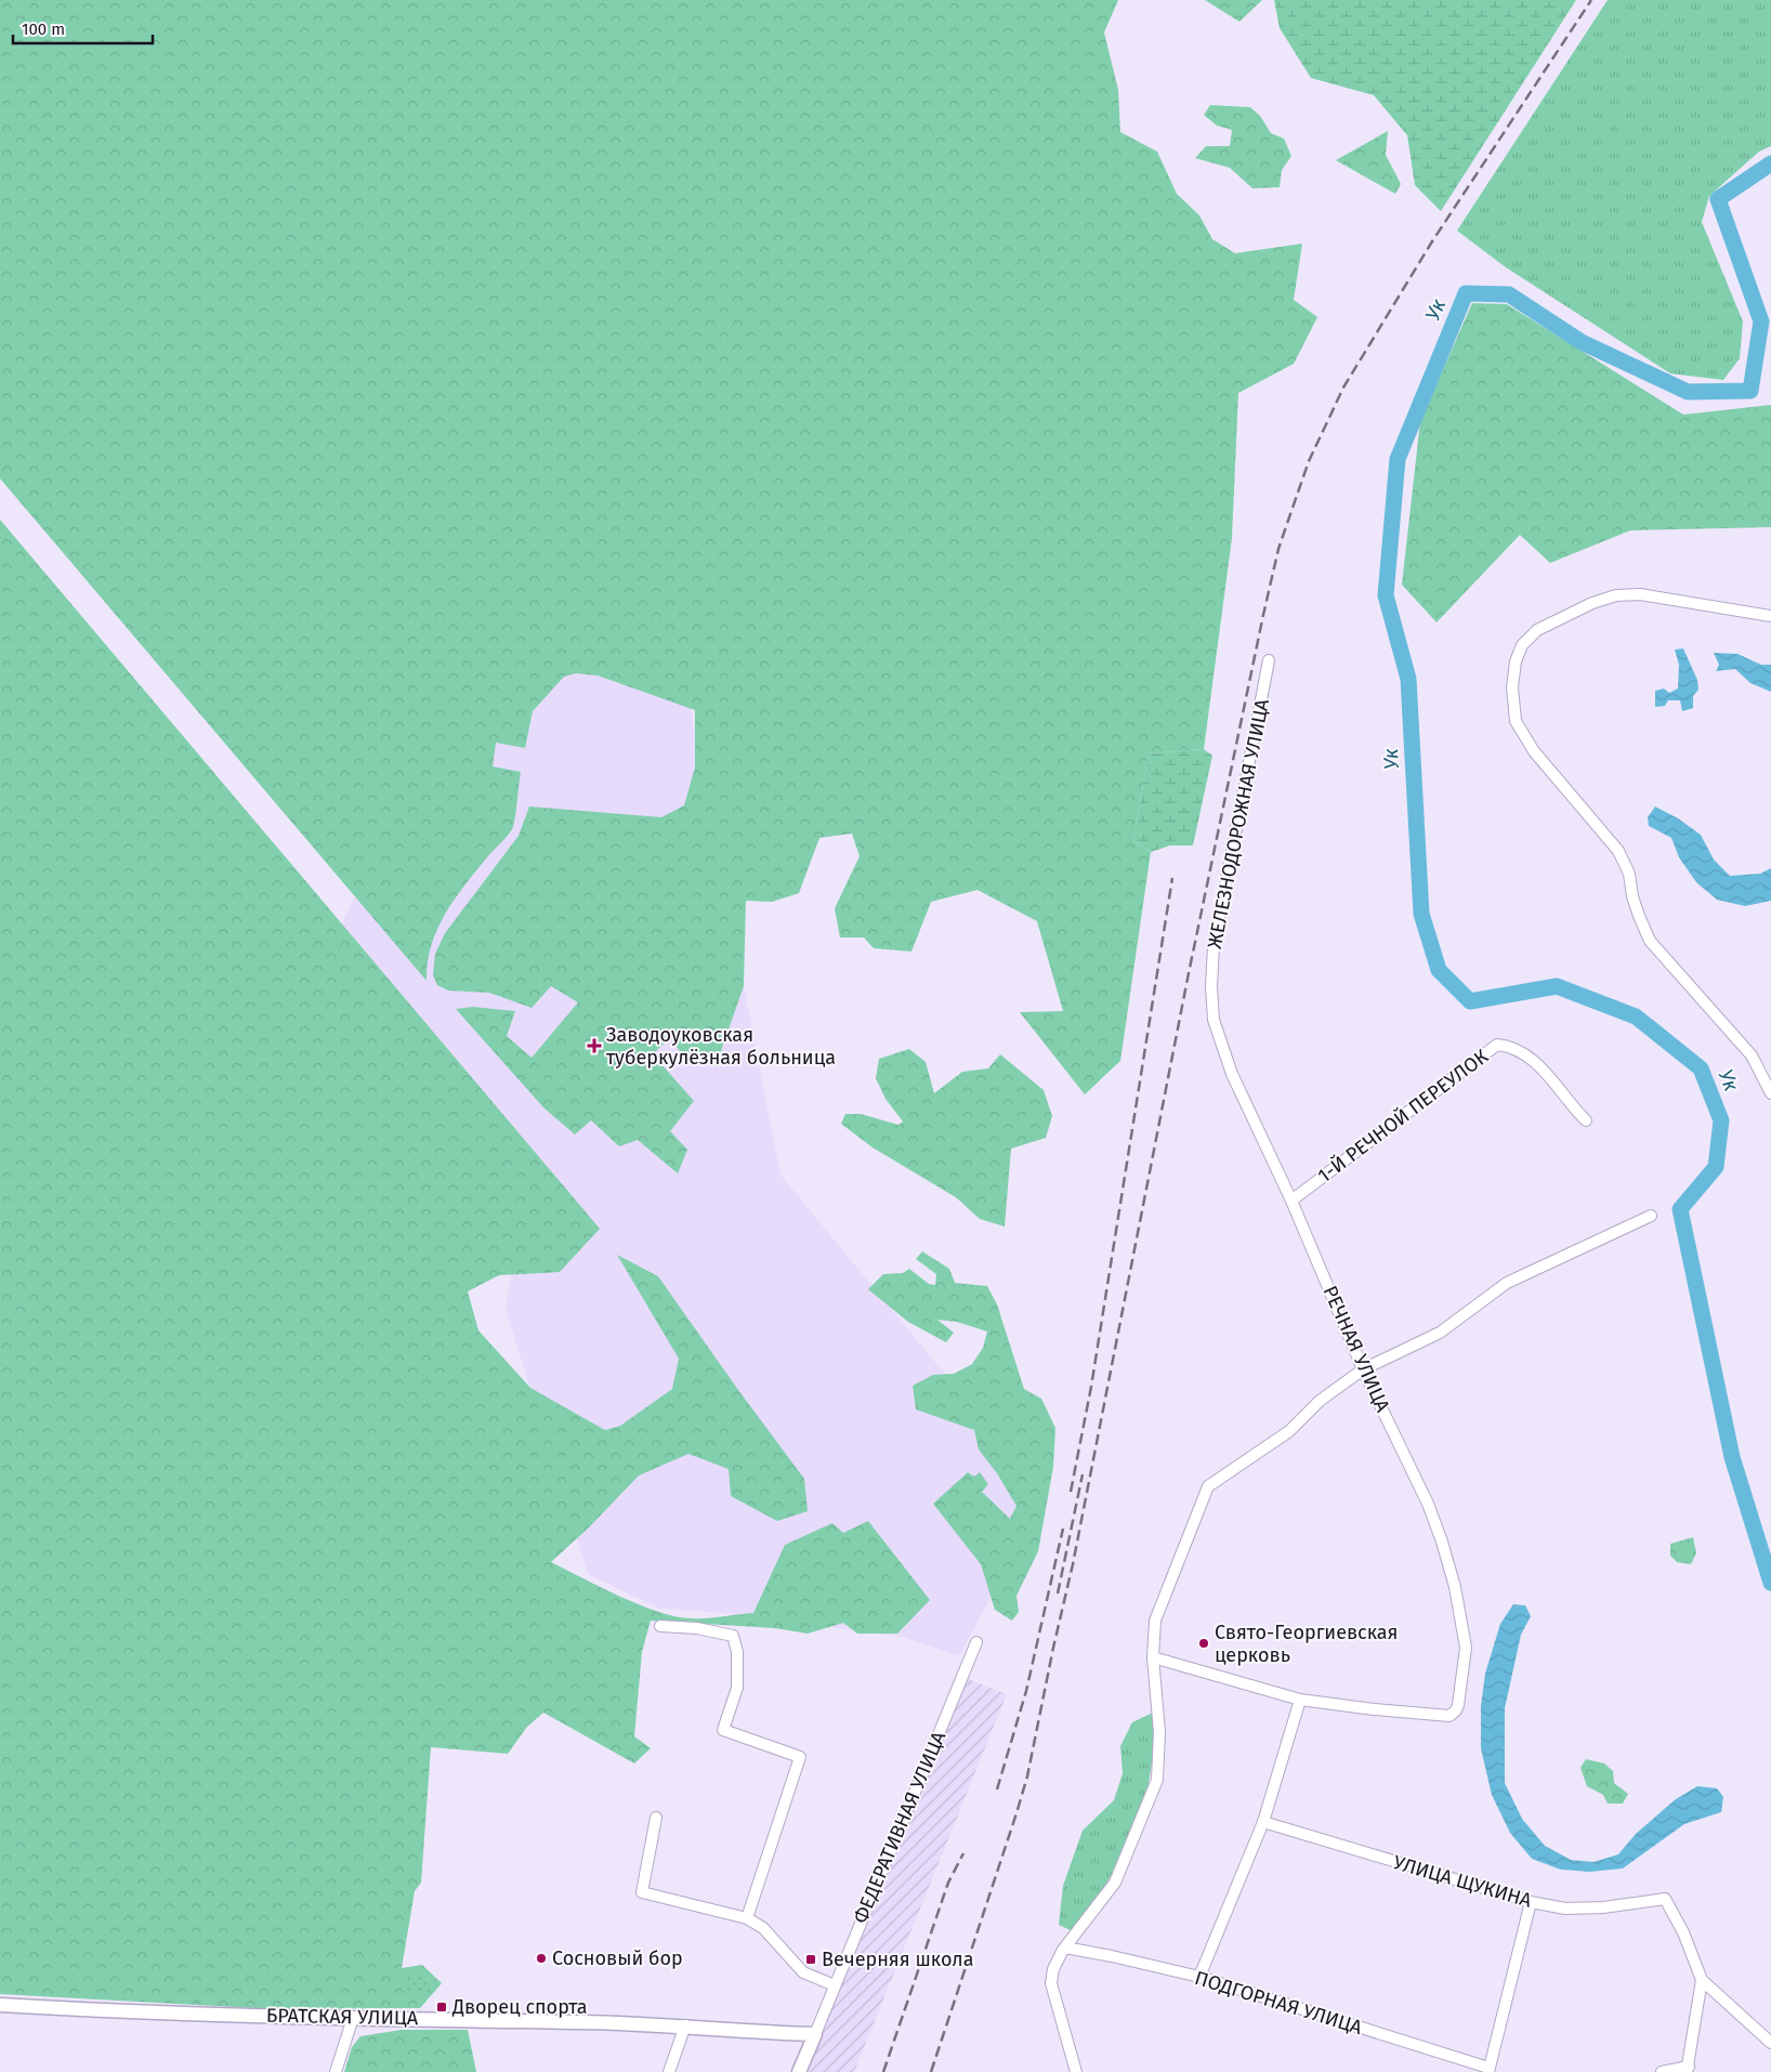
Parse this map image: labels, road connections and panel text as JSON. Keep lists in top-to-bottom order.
{
  "streets": {
    "street": [
      "ЖЕЛЕЗНОДОРОЖНАЯ УЛИЦА",
      "1-Й РЕЧНОЙ ПЕРЕУЛОК",
      "РЕЧНАЯ УЛИЦА",
      "ФЕДЕРАТИВНАЯ УЛИЦА",
      "УЛИЦА ЩУКИНА",
      "ПОДГОРНАЯ УЛИЦА",
      "БРАТСКАЯ УЛИЦА"
    ]
  },
  "crossings": [
    ["ЖЕЛЕЗНОДОРОЖНАЯ УЛИЦА", "РЕЧНАЯ УЛИЦА"],
    ["1-Й РЕЧНОЙ ПЕРЕУЛОК", "РЕЧНАЯ УЛИЦА"],
    ["ФЕДЕРАТИВНАЯ УЛИЦА", "БРАТСКАЯ УЛИЦА"]
  ],
  "water": ["Ук"],
  "places": {
    "health": ["Заводоуковская туберкулёзная больница"],
    "other": ["Свято-Георгиевская церковь", "Сосновый бор"],
    "transit": ["Вечерняя школа", "Дворец спорта"]
  },
  "scale_bar": "100 m"
}
